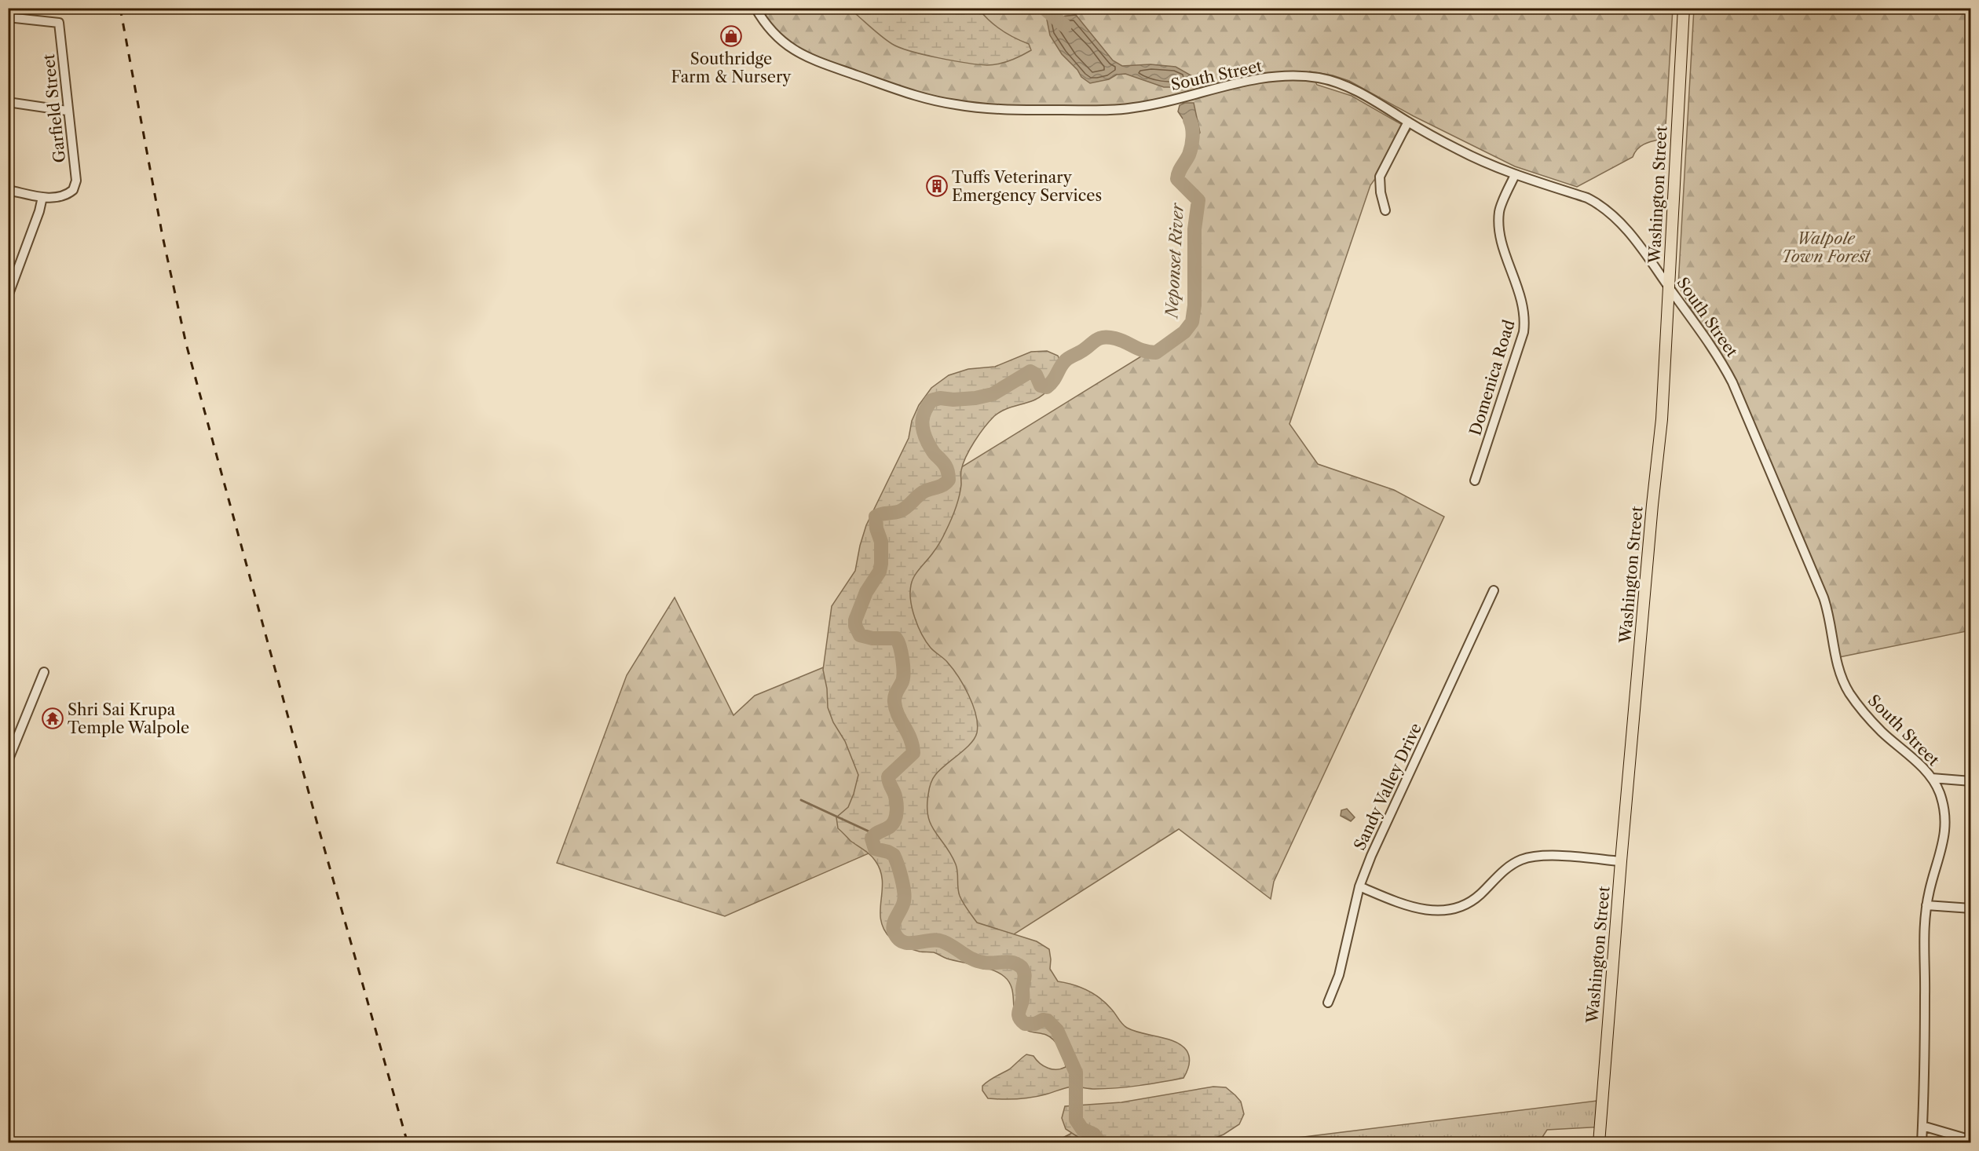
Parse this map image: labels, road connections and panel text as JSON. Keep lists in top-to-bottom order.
{
  "streets": {
    "main road": ["Washington Street"],
    "street": [
      "South Street",
      "Garfield Street",
      "Domenica Road",
      "Sandy Valley Drive"
    ]
  },
  "crossings": [
    ["South Street", "Washington Street"],
    ["South Street", "Domenica Road"]
  ],
  "water": ["Neponset River"],
  "parks": ["Walpole Town Forest"],
  "places": {
    "shop": ["Southridge Farm & Nursery"],
    "building": ["Tuffs Veterinary Emergency Services"],
    "temple": ["Shri Sai Krupa Temple Walpole"]
  }
}
